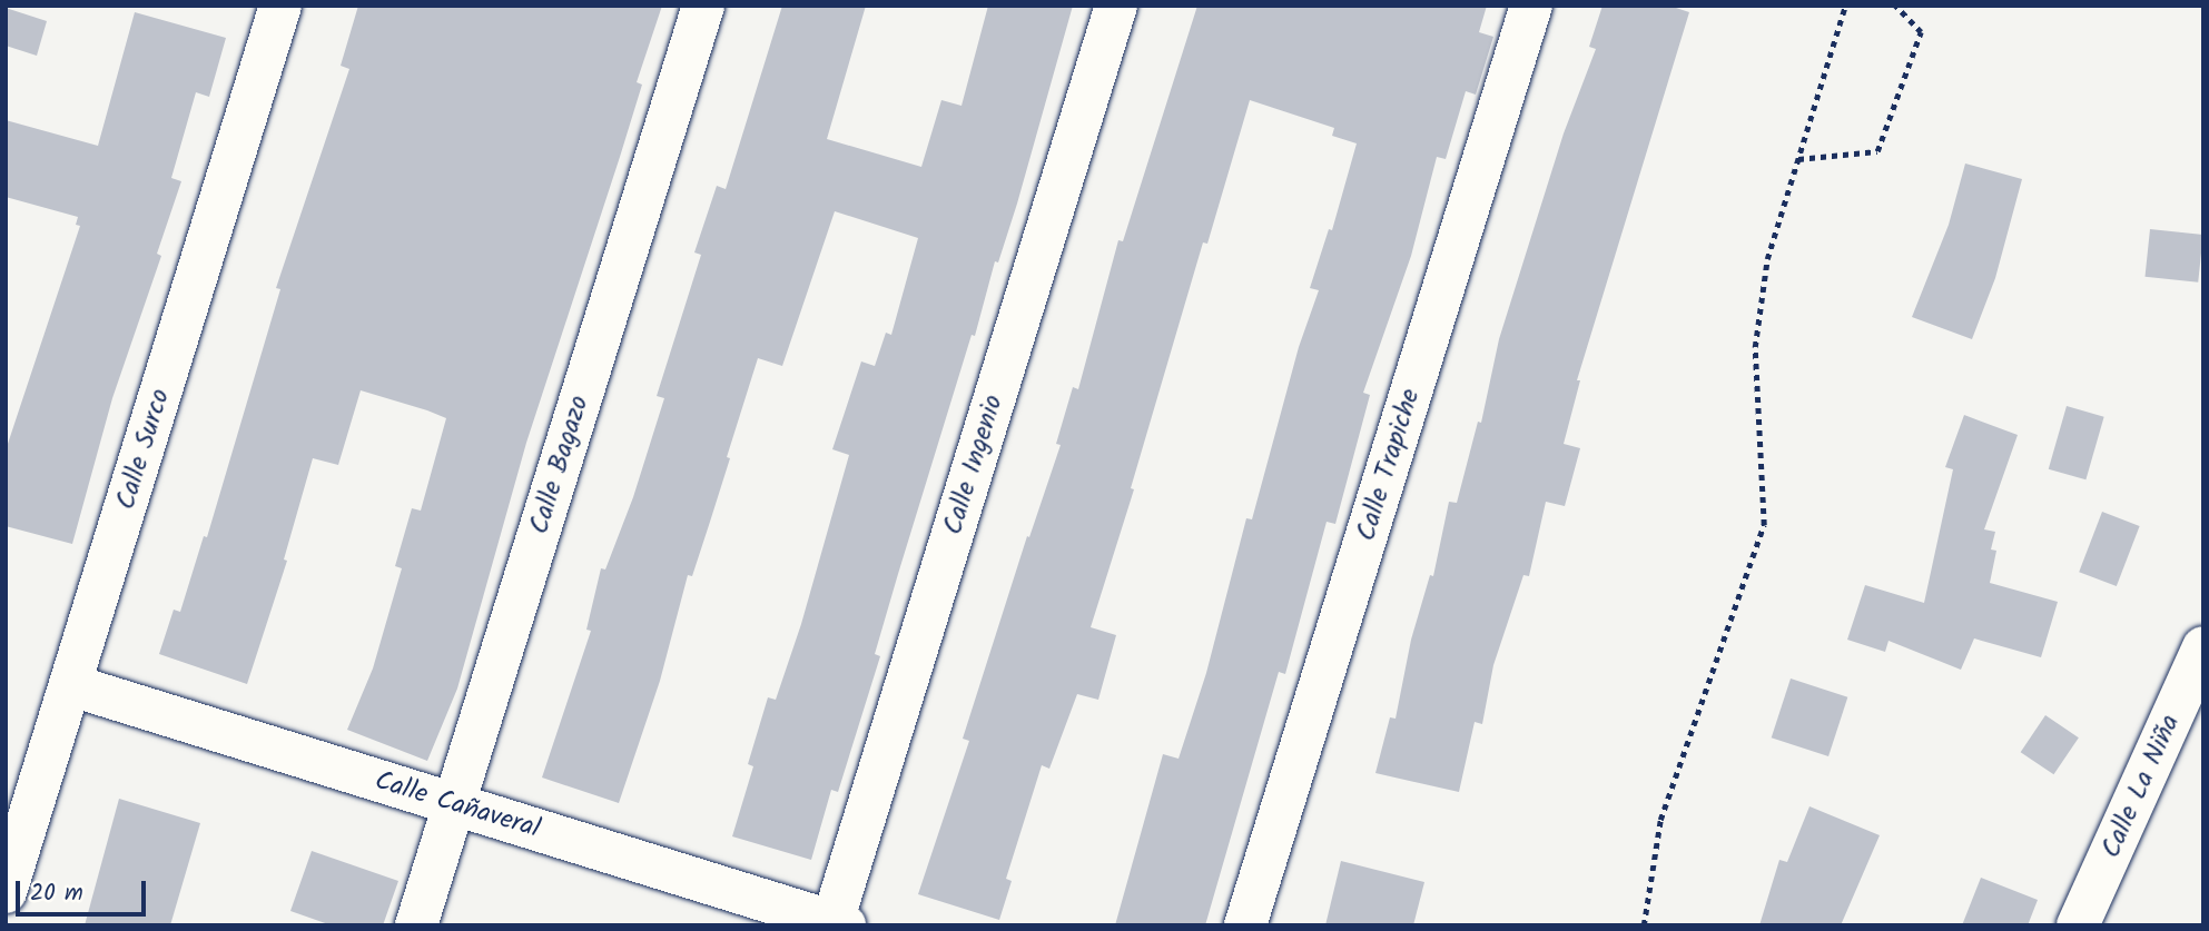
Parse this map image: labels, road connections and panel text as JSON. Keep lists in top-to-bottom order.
{
  "streets": {
    "street": [
      "Calle Surco",
      "Calle Bagazo",
      "Calle Ingenio",
      "Calle Trapiche",
      "Calle La Niña",
      "Calle Cañaveral"
    ]
  },
  "crossings": [
    ["Calle Surco", "Calle Cañaveral"],
    ["Calle Bagazo", "Calle Cañaveral"],
    ["Calle Ingenio", "Calle Cañaveral"]
  ],
  "scale_bar": "20 m"
}
